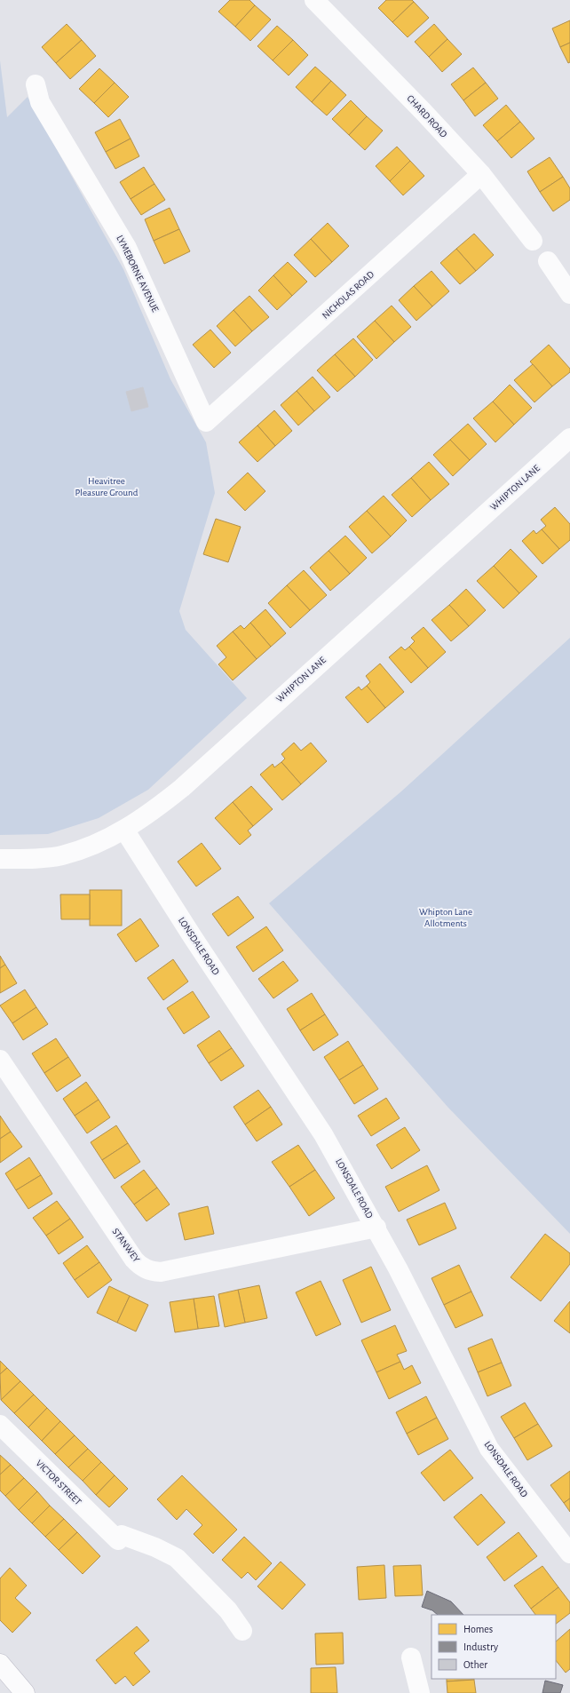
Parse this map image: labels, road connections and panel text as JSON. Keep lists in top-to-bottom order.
{
  "streets": {
    "street": [
      "CHARD ROAD",
      "LYMEBORNE AVENUE",
      "NICHOLAS ROAD",
      "WHIPTON LANE",
      "LONSDALE ROAD",
      "STANWEY",
      "VICTOR STREET"
    ]
  },
  "crossings": [
    ["CHARD ROAD", "NICHOLAS ROAD"],
    ["LYMEBORNE AVENUE", "NICHOLAS ROAD"],
    ["WHIPTON LANE", "LONSDALE ROAD"],
    ["LONSDALE ROAD", "STANWEY"]
  ],
  "parks": ["Heavitree Pleasure Ground", "Whipton Lane Allotments"],
  "legend": ["Homes", "Industry", "Other"]
}
